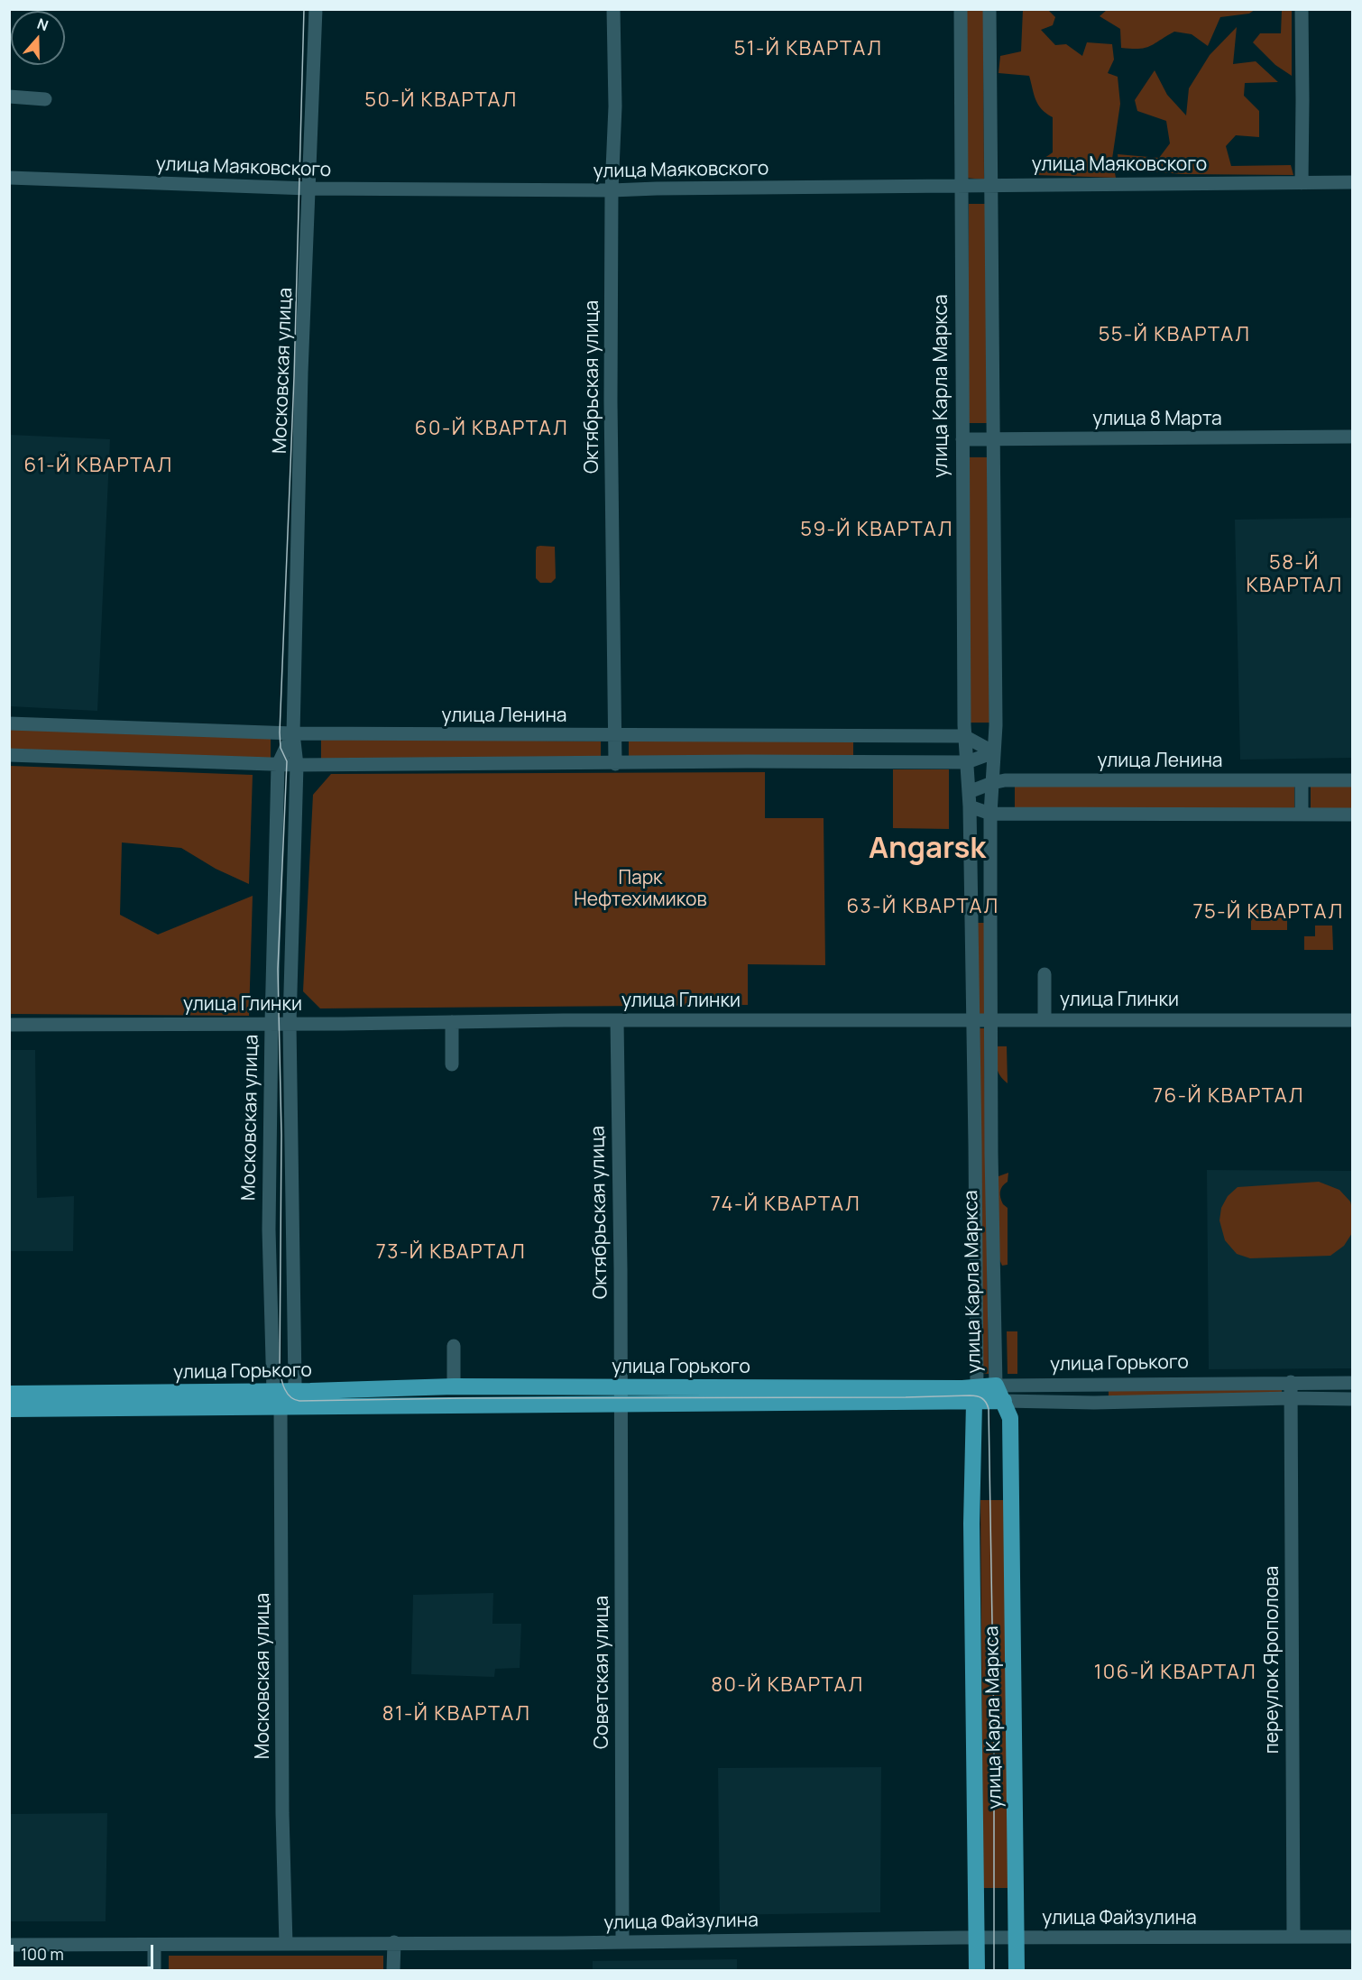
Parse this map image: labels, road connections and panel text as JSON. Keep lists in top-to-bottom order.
{
  "streets": {
    "main road": ["улица Карла Маркса", "улица Горького"],
    "street": [
      "улица Маяковского",
      "Московская улица",
      "Октябрьская улица",
      "улица 8 Марта",
      "улица Ленина",
      "улица Глинки",
      "переулок Ярополова",
      "Советская улица",
      "улица Файзулина"
    ]
  },
  "crossings": [
    ["улица Маяковского", "Московская улица"],
    ["улица Маяковского", "улица Карла Маркса"],
    ["улица Маяковского", "Октябрьская улица"],
    ["Московская улица", "улица Ленина"],
    ["Московская улица", "улица Глинки"],
    ["Московская улица", "улица Горького"],
    ["Московская улица", "улица Файзулина"],
    ["улица Карла Маркса", "улица 8 Марта"],
    ["улица Карла Маркса", "улица Ленина"],
    ["улица Карла Маркса", "улица Глинки"],
    ["улица Карла Маркса", "улица Горького"],
    ["улица Карла Маркса", "улица Файзулина"],
    ["Октябрьская улица", "улица Ленина"],
    ["Октябрьская улица", "улица Глинки"],
    ["Октябрьская улица", "улица Горького"],
    ["Октябрьская улица", "Советская улица"],
    ["улица Горького", "переулок Ярополова"],
    ["улица Горького", "Советская улица"],
    ["переулок Ярополова", "улица Файзулина"],
    ["Советская улица", "улица Файзулина"]
  ],
  "districts": [
    "51-Й КВАРТАЛ",
    "50-Й КВАРТАЛ",
    "55-Й КВАРТАЛ",
    "60-Й КВАРТАЛ",
    "61-Й КВАРТАЛ",
    "59-Й КВАРТАЛ",
    "58-Й КВАРТАЛ",
    "Angarsk",
    "63-Й КВАРТАЛ",
    "75-Й КВАРТАЛ",
    "76-Й КВАРТАЛ",
    "74-Й КВАРТАЛ",
    "73-Й КВАРТАЛ",
    "106-Й КВАРТАЛ",
    "80-Й КВАРТАЛ",
    "81-Й КВАРТАЛ"
  ],
  "parks": ["Парк Нефтехимиков"],
  "scale_bar": "100 m",
  "north": "top"
}
